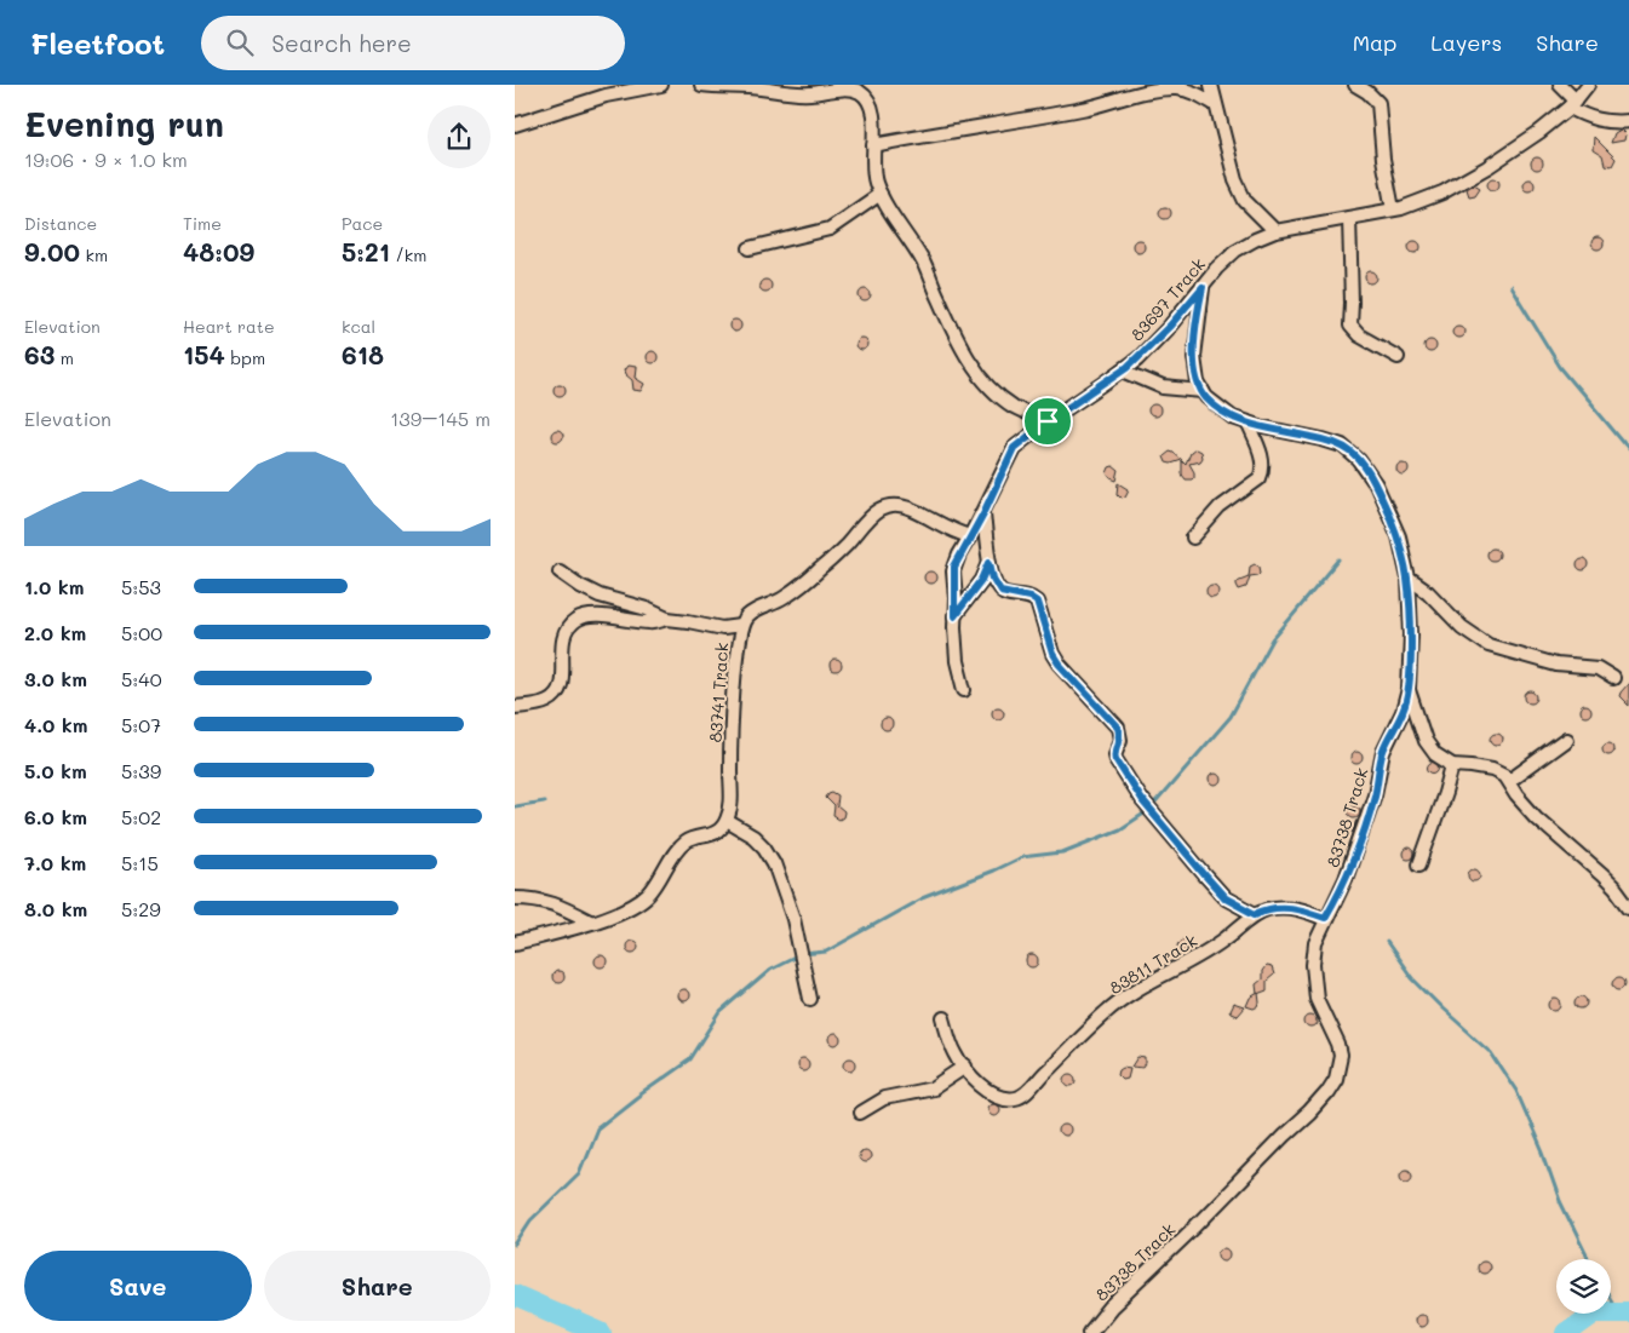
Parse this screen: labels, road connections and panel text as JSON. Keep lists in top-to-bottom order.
{
  "streets": {
    "street": [
      "83697 Track",
      "83741 Track",
      "83738 Track",
      "83811 Track"
    ]
  },
  "crossings": [
    ["83738 Track", "83811 Track"]
  ],
  "page": {
    "header": "Fleetfoot",
    "search": "Search here",
    "nav": ["Map", "Layers", "Share"],
    "heading": ["Evening run", "19:06 · 9 × 1.0 km"],
    "stats": [
      ["Distance", "9.00 km"],
      ["Time", "48:09"],
      ["Pace", "5:21 /km"],
      ["Elevation", "63 m"],
      ["Heart rate", "154 bpm"],
      ["kcal", "618"]
    ],
    "chart": ["Elevation", "139–145 m"],
    "list": [
      {
        "name": "1.0 km",
        "note": "5:53"
      },
      {
        "name": "2.0 km",
        "note": "5:00"
      },
      {
        "name": "3.0 km",
        "note": "5:40"
      },
      {
        "name": "4.0 km",
        "note": "5:07"
      },
      {
        "name": "5.0 km",
        "note": "5:39"
      },
      {
        "name": "6.0 km",
        "note": "5:02"
      },
      {
        "name": "7.0 km",
        "note": "5:15"
      },
      {
        "name": "8.0 km",
        "note": "5:29"
      }
    ],
    "buttons": ["Save", "Share"]
  }
}
